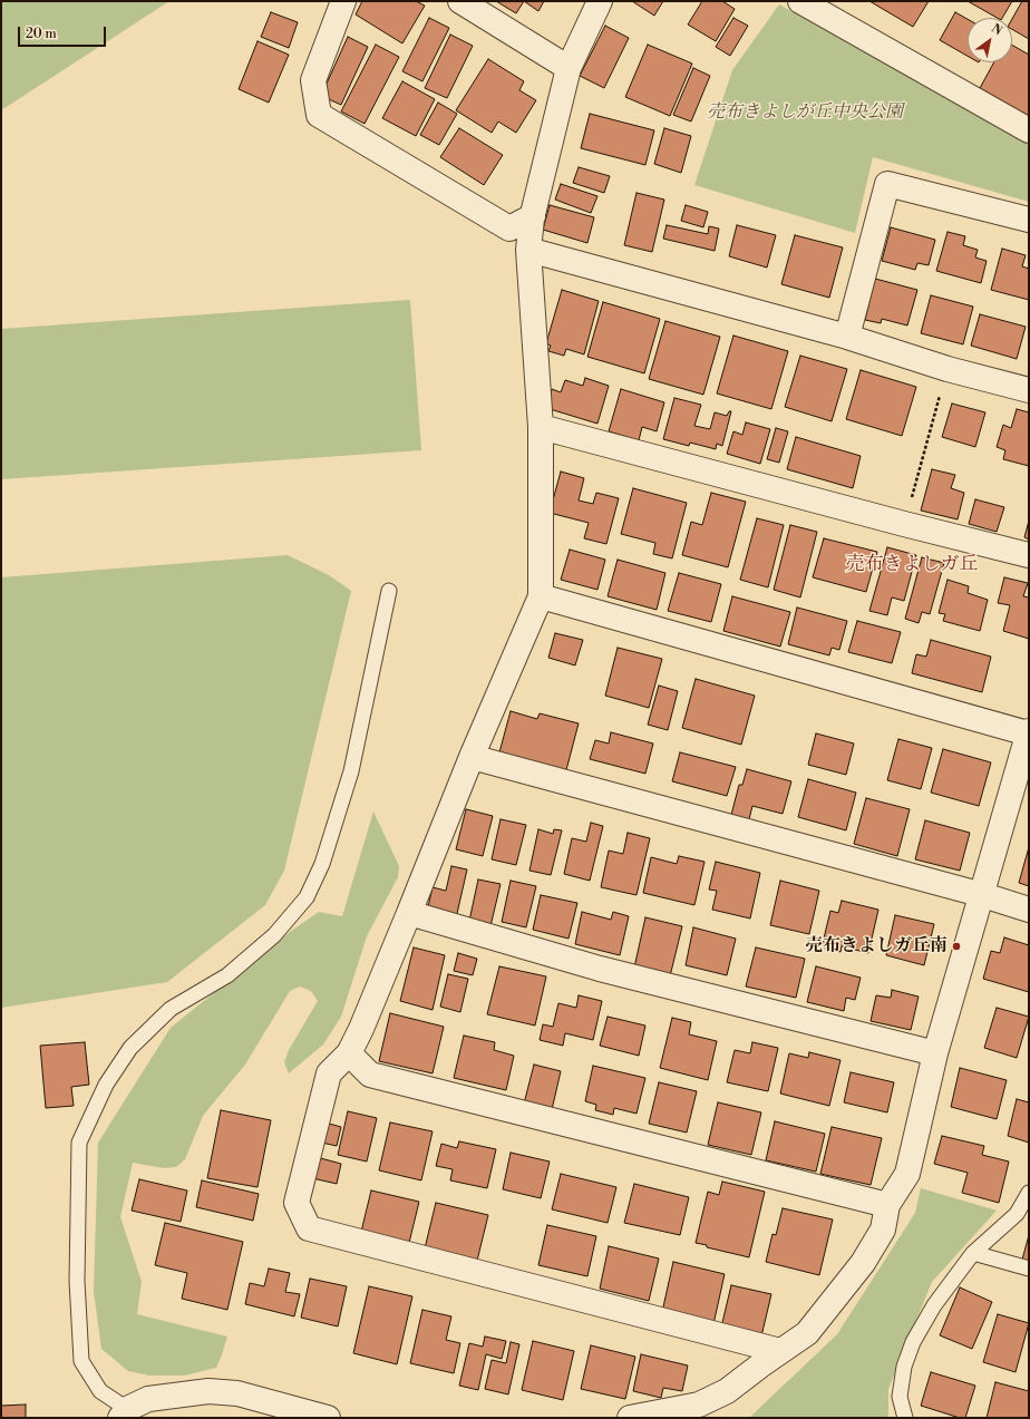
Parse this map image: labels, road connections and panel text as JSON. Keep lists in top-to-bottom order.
{
  "districts": ["売布きよしガ丘"],
  "parks": ["売布きよしが丘中央公園"],
  "places": ["売布きよしガ丘南"],
  "scale_bar": "20 m",
  "north": "top right"
}
